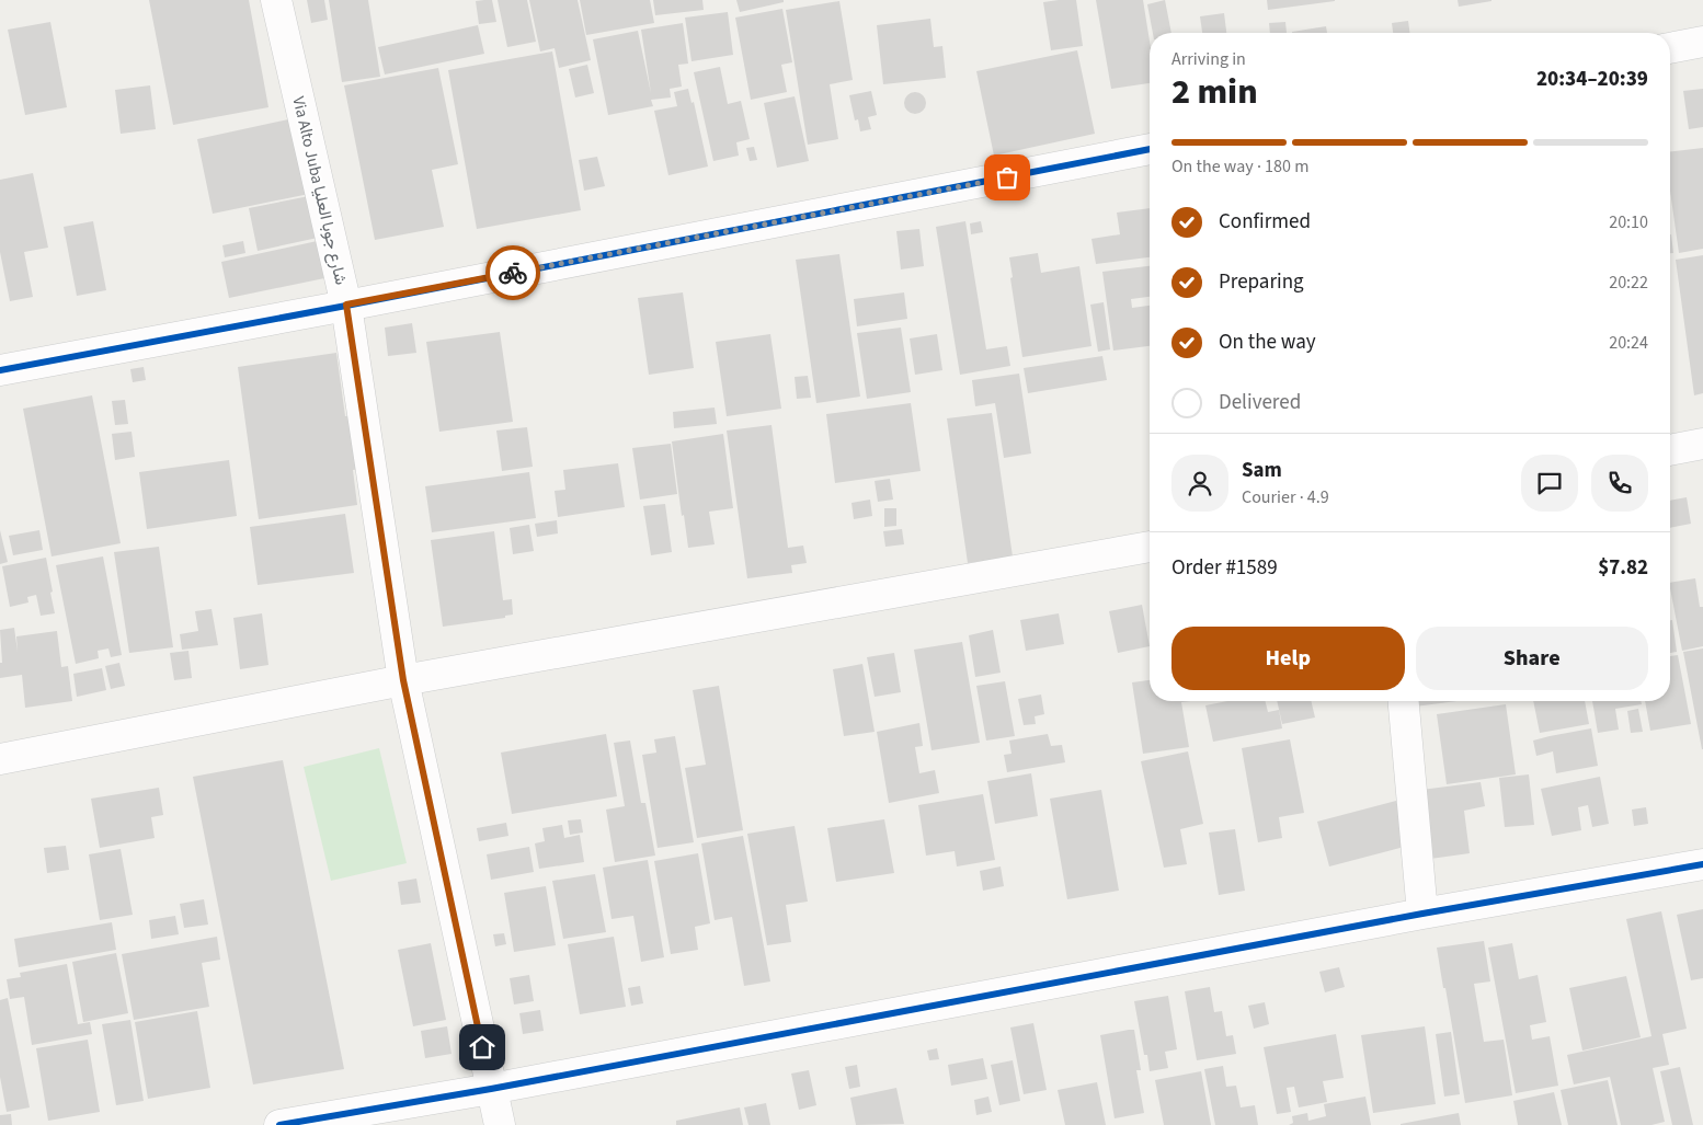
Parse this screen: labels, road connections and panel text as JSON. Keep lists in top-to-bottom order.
{
  "streets": {
    "street": ["Via Alto Juba شارع جوبا العليا"]
  },
  "page": {
    "heading": ["2 min", "Arriving in", "20:34–20:39"],
    "panel": [
      "Sam",
      "Courier · 4.9",
      "Order #1589",
      "$7.82"
    ],
    "bar": "On the way · 180 m",
    "list": [
      ["Confirmed", "20:10"],
      ["Preparing", "20:22"],
      ["On the way", "20:24"],
      "Delivered"
    ],
    "buttons": ["Help", "Share"]
  }
}
